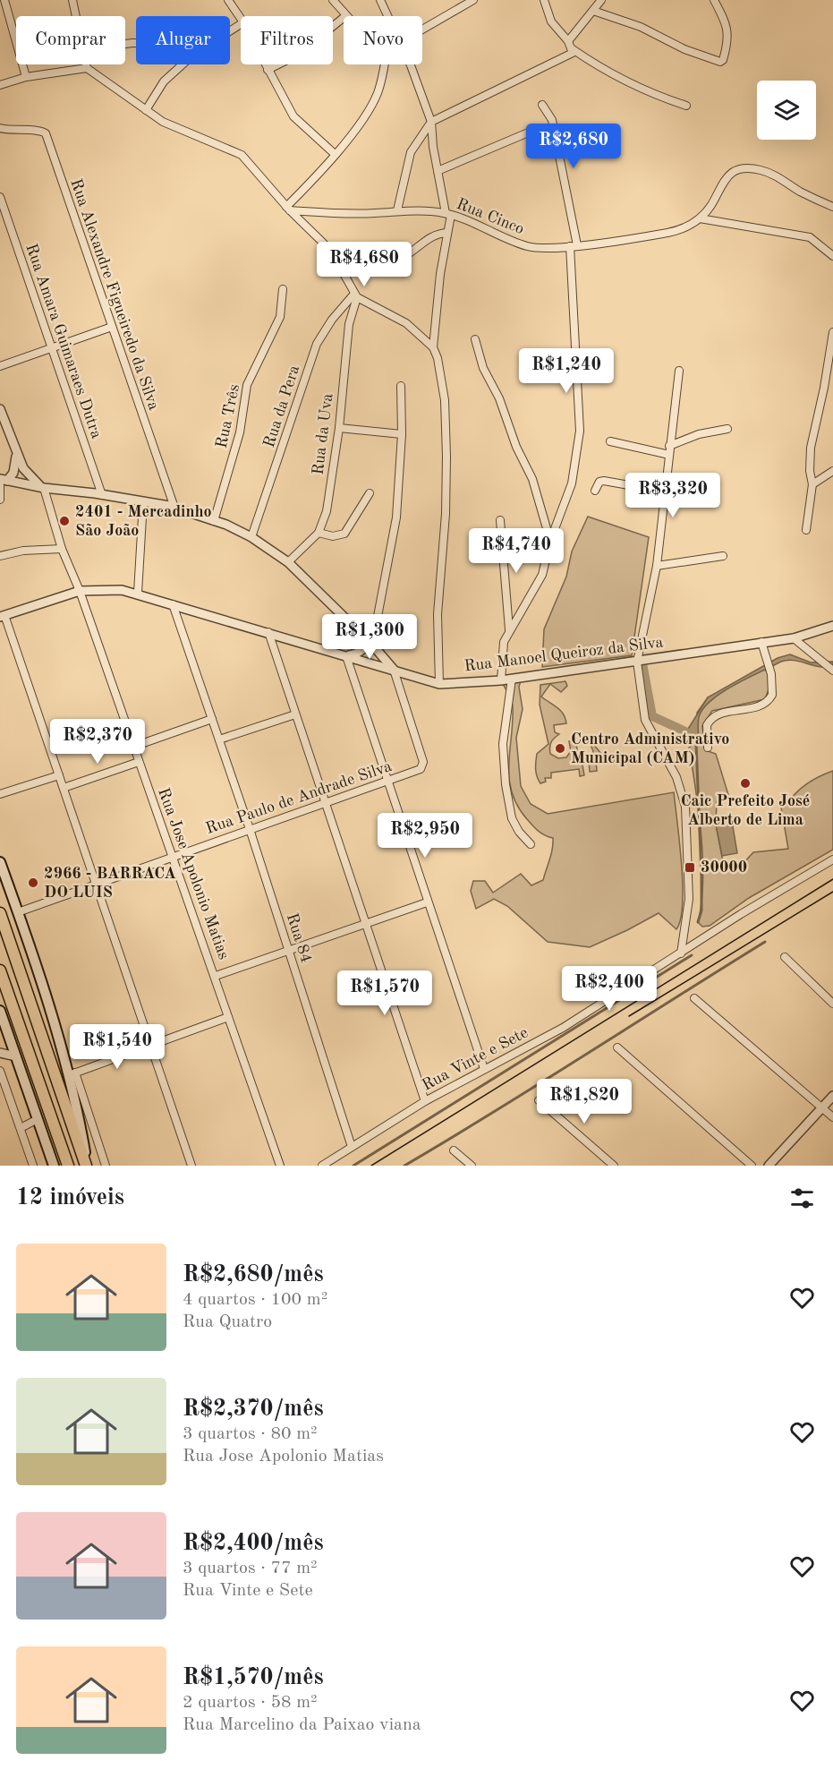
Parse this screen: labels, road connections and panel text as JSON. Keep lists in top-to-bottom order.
{
  "streets": {
    "street": [
      "Rua Cinco",
      "Rua Alexandre Figueiredo da Silva",
      "Rua Amara Guimaraes Dutra",
      "Rua da Pera",
      "Rua Três",
      "Rua da Uva",
      "Rua Manoel Queiroz da Silva",
      "Rua Paulo de Andrade Silva",
      "Rua Jose Apolonio Matias",
      "Rua 84",
      "Rua Vinte e Sete"
    ]
  },
  "crossings": [
    ["Rua da Pera", "Rua da Uva"],
    ["Rua Manoel Queiroz da Silva", "Rua Paulo de Andrade Silva"],
    ["Rua Manoel Queiroz da Silva", "Rua Jose Apolonio Matias"],
    ["Rua Manoel Queiroz da Silva", "Rua 84"],
    ["Rua Paulo de Andrade Silva", "Rua Jose Apolonio Matias"],
    ["Rua Paulo de Andrade Silva", "Rua 84"],
    ["Rua 84", "Rua Vinte e Sete"]
  ],
  "places": {
    "other": [
      "2401 - Mercadinho São João",
      "Centro Administrativo Municipal (CAM)",
      "Caic Prefeito José Alberto de Lima",
      "2966 - BARRACA DO LUIS"
    ],
    "transit": ["30000"]
  },
  "page": {
    "chip": [
      "Comprar",
      "Alugar",
      "Filtros",
      "Novo"
    ],
    "price": [
      "R$2,680",
      "R$4,680",
      "R$1,240",
      "R$3,320",
      "R$4,740",
      "R$1,300",
      "R$2,370",
      "R$2,950",
      "R$2,400",
      "R$1,570",
      "R$1,540",
      "R$1,820"
    ],
    "heading": "12 imóveis",
    "list": [
      {
        "name": "R$2,680/mês",
        "note": "4 quartos · 100 m² · Rua Quatro"
      },
      {
        "name": "R$2,370/mês",
        "note": "3 quartos · 80 m² · Rua Jose Apolonio Matias"
      },
      {
        "name": "R$2,400/mês",
        "note": "3 quartos · 77 m² · Rua Vinte e Sete"
      },
      {
        "name": "R$1,570/mês",
        "note": "2 quartos · 58 m² · Rua Marcelino da Paixao viana"
      }
    ]
  }
}
